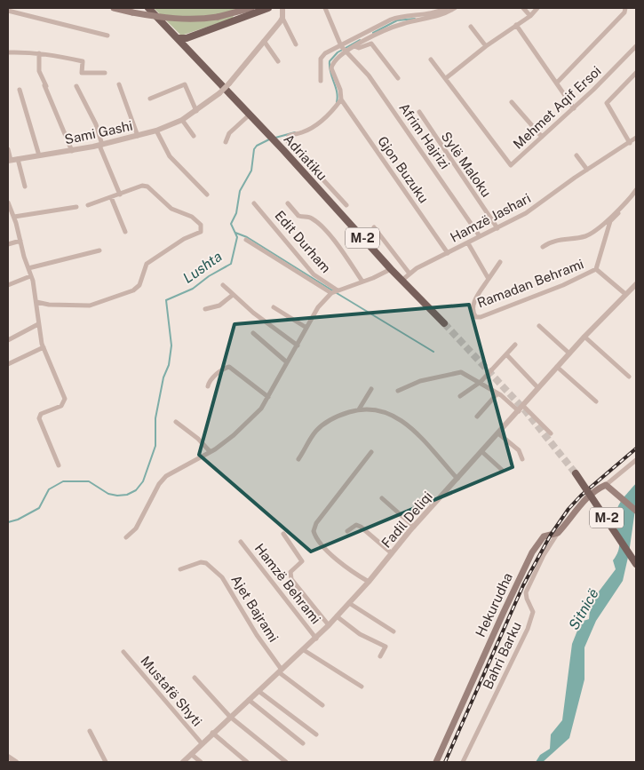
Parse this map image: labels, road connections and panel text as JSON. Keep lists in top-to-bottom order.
{
  "streets": {
    "main road": ["Adriatiku", "M-2", "Hekurudha"],
    "street": [
      "Mehmet Aqif Ersoi",
      "Sami Gashi",
      "Afrim Hajrizi",
      "Sylë Maloku",
      "Gjon Buzuku",
      "Hamzë Jashari",
      "Edit Durham",
      "Ramadan Behrami",
      "Fadil Deliqi",
      "Hamzë Behrami",
      "Ajet Bajrami",
      "Bahri Barku",
      "Mustafë Shyti"
    ]
  },
  "crossings": [
    ["Afrim Hajrizi", "Gjon Buzuku"],
    ["Afrim Hajrizi", "Hamzë Jashari"],
    ["Adriatiku", "Hamzë Jashari"],
    ["Sylë Maloku", "Hamzë Jashari"],
    ["Gjon Buzuku", "Hamzë Jashari"],
    ["Hamzë Jashari", "Ramadan Behrami"],
    ["Ramadan Behrami", "Fadil Deliqi"],
    ["Fadil Deliqi", "Hamzë Behrami"],
    ["Fadil Deliqi", "Ajet Bajrami"],
    ["Fadil Deliqi", "Mustafë Shyti"],
    ["Hekurudha", "Bahri Barku"]
  ],
  "water": ["Lushta", "Sitnicë"]
}
